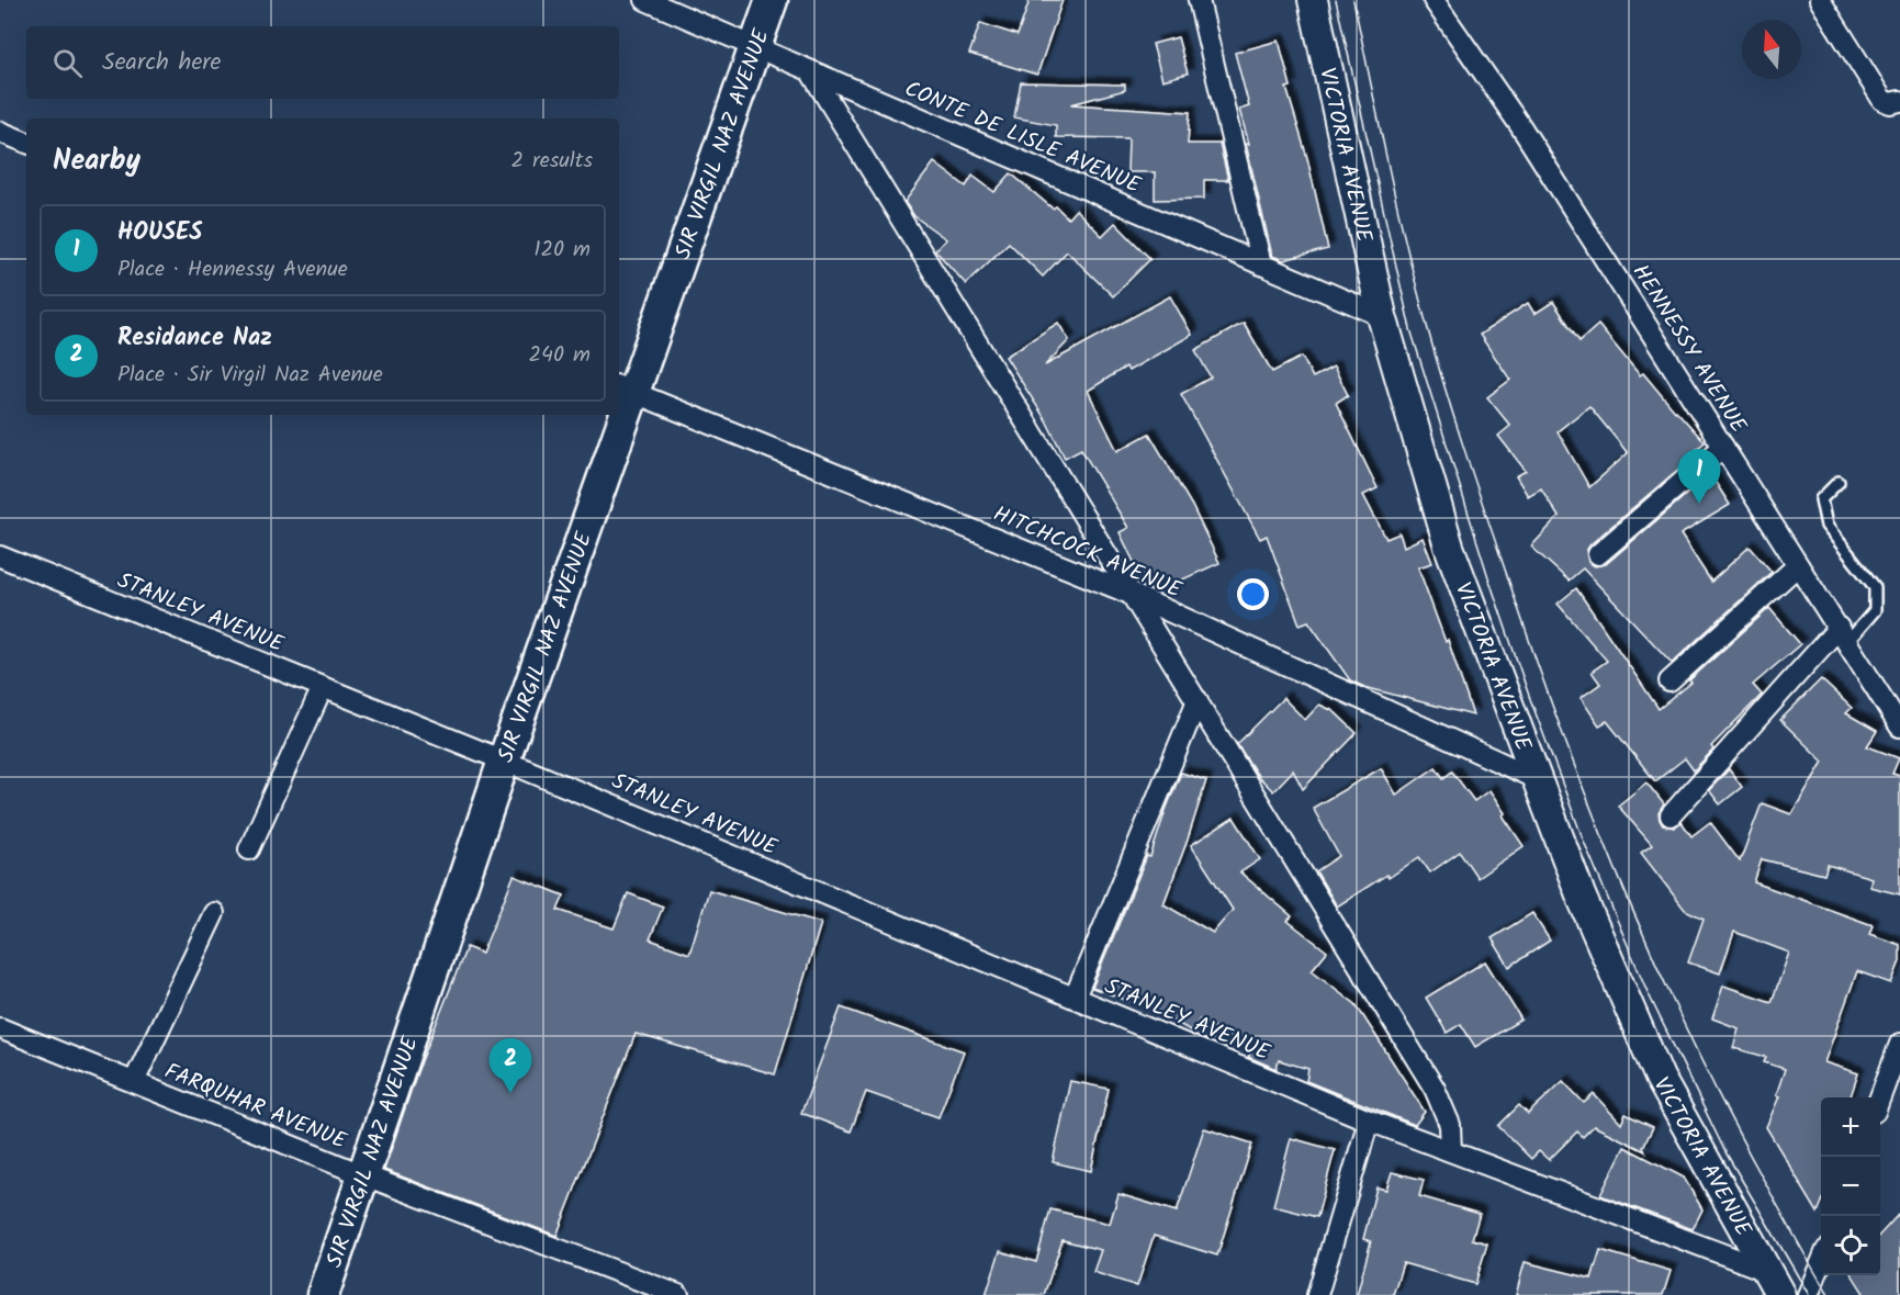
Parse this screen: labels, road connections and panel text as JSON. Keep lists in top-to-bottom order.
{
  "streets": {
    "main road": ["SIR VIRGIL NAZ AVENUE", "VICTORIA AVENUE"],
    "street": [
      "CONTE DE LISLE AVENUE",
      "HENNESSY AVENUE",
      "HITCHCOCK AVENUE",
      "STANLEY AVENUE",
      "FARQUHAR AVENUE"
    ]
  },
  "crossings": [
    ["CONTE DE LISLE AVENUE", "SIR VIRGIL NAZ AVENUE"],
    ["CONTE DE LISLE AVENUE", "VICTORIA AVENUE"],
    ["SIR VIRGIL NAZ AVENUE", "HITCHCOCK AVENUE"],
    ["SIR VIRGIL NAZ AVENUE", "STANLEY AVENUE"],
    ["SIR VIRGIL NAZ AVENUE", "FARQUHAR AVENUE"],
    ["VICTORIA AVENUE", "HITCHCOCK AVENUE"],
    ["VICTORIA AVENUE", "STANLEY AVENUE"]
  ],
  "north": "top",
  "page": {
    "search": "Search here",
    "heading": ["Nearby", "2 results"],
    "list": [
      {
        "mark": "1",
        "name": "HOUSES",
        "note": "Place · Hennessy Avenue",
        "value": "120 m"
      },
      {
        "mark": "2",
        "name": "Residance Naz",
        "note": "Place · Sir Virgil Naz Avenue",
        "value": "240 m"
      }
    ],
    "pins": ["1", "2"],
    "map_buttons": ["+", "−"]
  }
}
